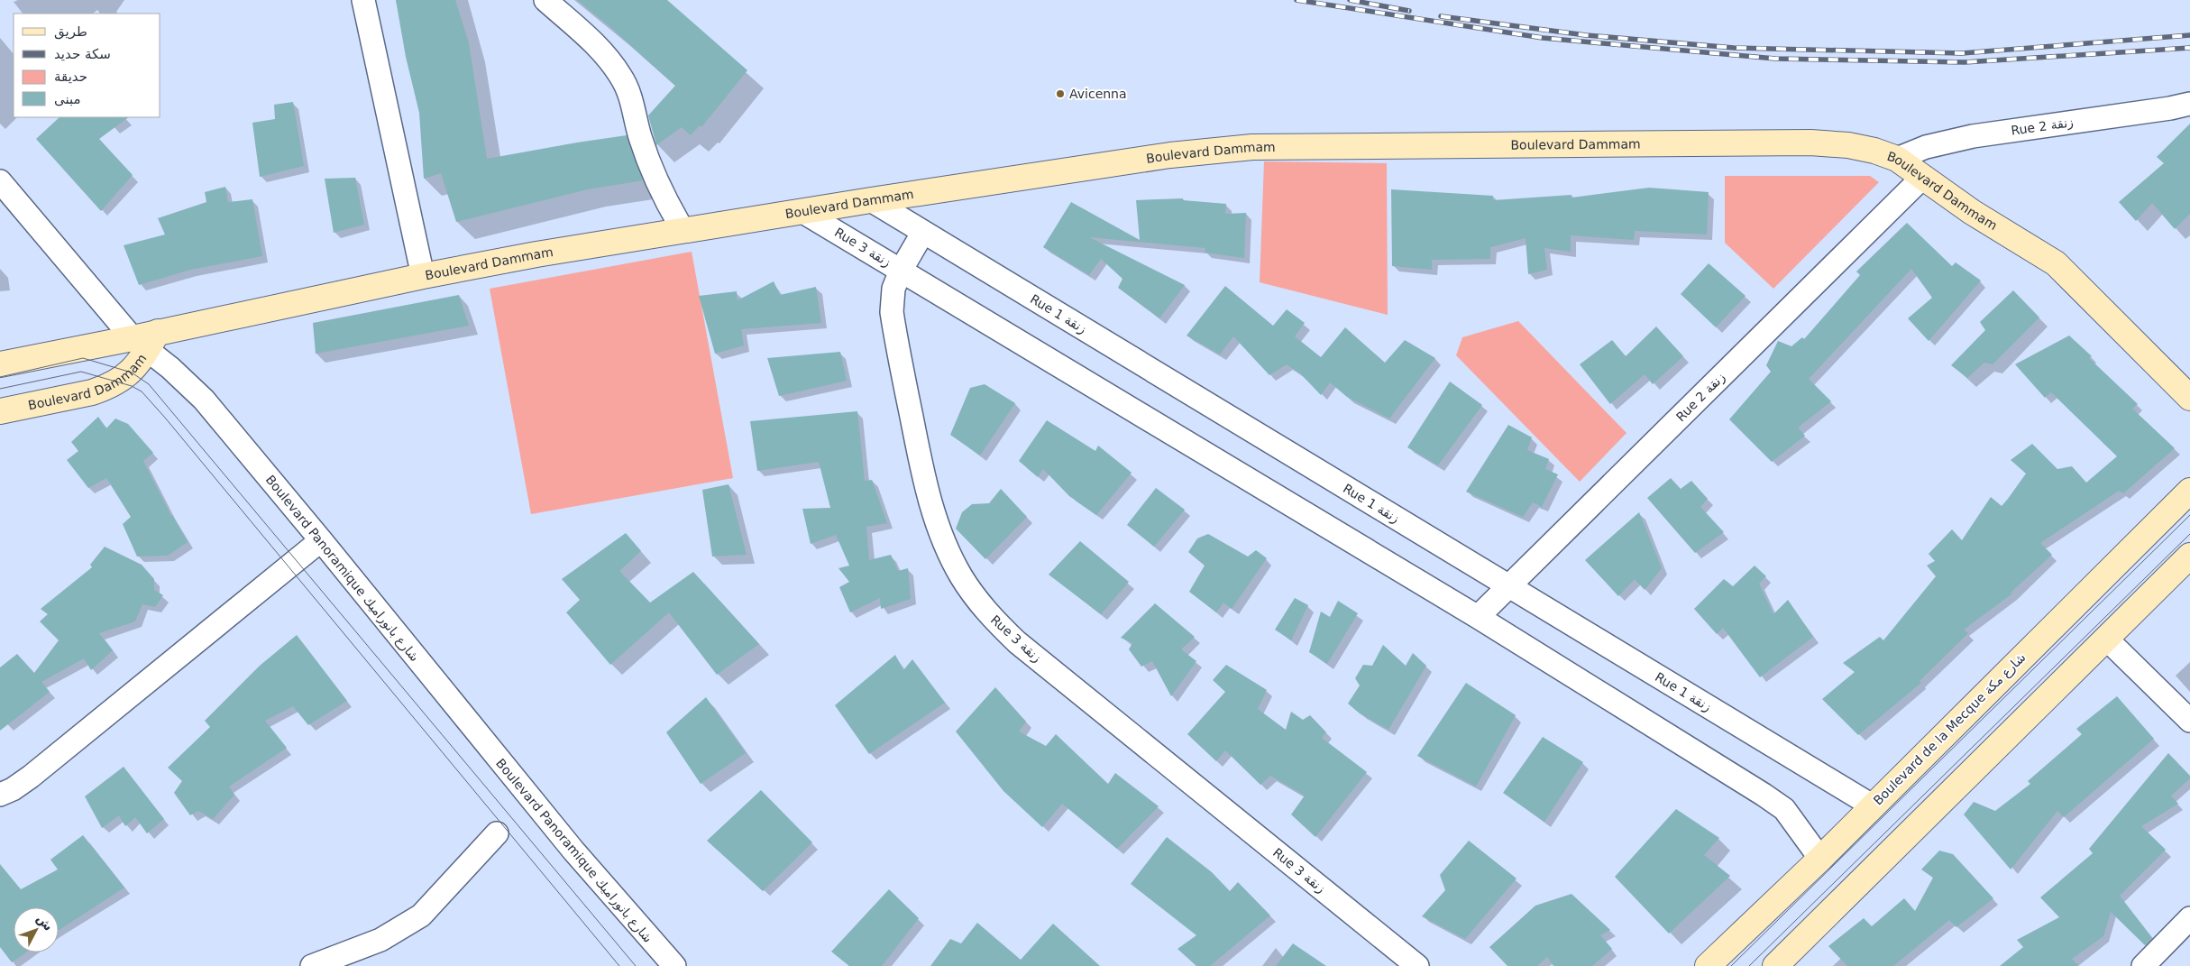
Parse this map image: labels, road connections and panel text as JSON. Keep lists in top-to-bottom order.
{
  "streets": {
    "street": [
      "Rue 2 زنقة",
      "Boulevard Dammam",
      "Rue 3 زنقة",
      "Rue 1 زنقة",
      "Boulevard Panoramique شارع بانوراميك",
      "Boulevard de la Mecque شارع مكة"
    ]
  },
  "crossings": [
    ["Rue 2 زنقة", "Boulevard Dammam"],
    ["Rue 2 زنقة", "Rue 1 زنقة"],
    ["Boulevard Dammam", "Rue 3 زنقة"],
    ["Boulevard Dammam", "Rue 1 زنقة"],
    ["Boulevard Dammam", "Boulevard Panoramique شارع بانوراميك"],
    ["Rue 1 زنقة", "Boulevard de la Mecque شارع مكة"]
  ],
  "places": ["Avicenna"],
  "legend": [
    "طريق",
    "سكة حديد",
    "حديقة",
    "مبنى"
  ],
  "north": "top right"
}
